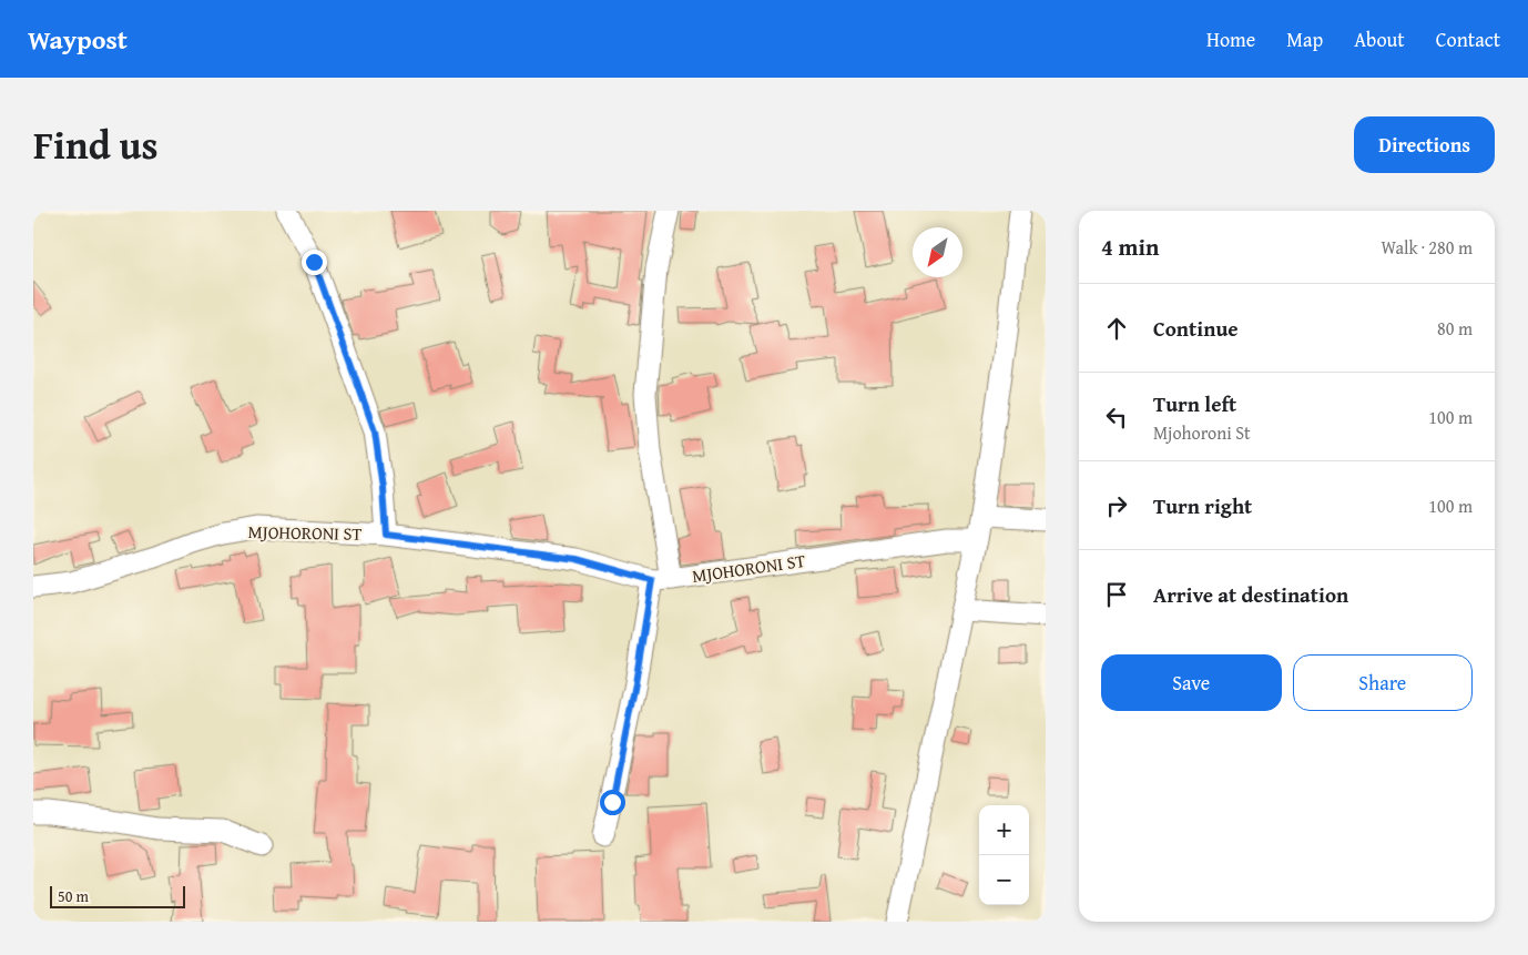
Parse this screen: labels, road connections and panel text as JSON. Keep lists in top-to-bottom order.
{
  "streets": {
    "street": ["MJOHORONI ST"]
  },
  "scale_bar": "50 m",
  "north": "bottom left",
  "page": {
    "header": "Waypost",
    "nav": [
      "Home",
      "Map",
      "About",
      "Contact"
    ],
    "title": "Find us",
    "buttons": [
      "Directions",
      ["Save", "Share"]
    ],
    "heading": ["4 min", "Walk · 280 m"],
    "list": [
      ["Continue", "80 m"],
      ["Turn left", "Mjohoroni St", "100 m"],
      ["Turn right", "100 m"],
      "Arrive at destination"
    ],
    "map_buttons": ["+", "−"],
    "scale": "50 m"
  }
}
